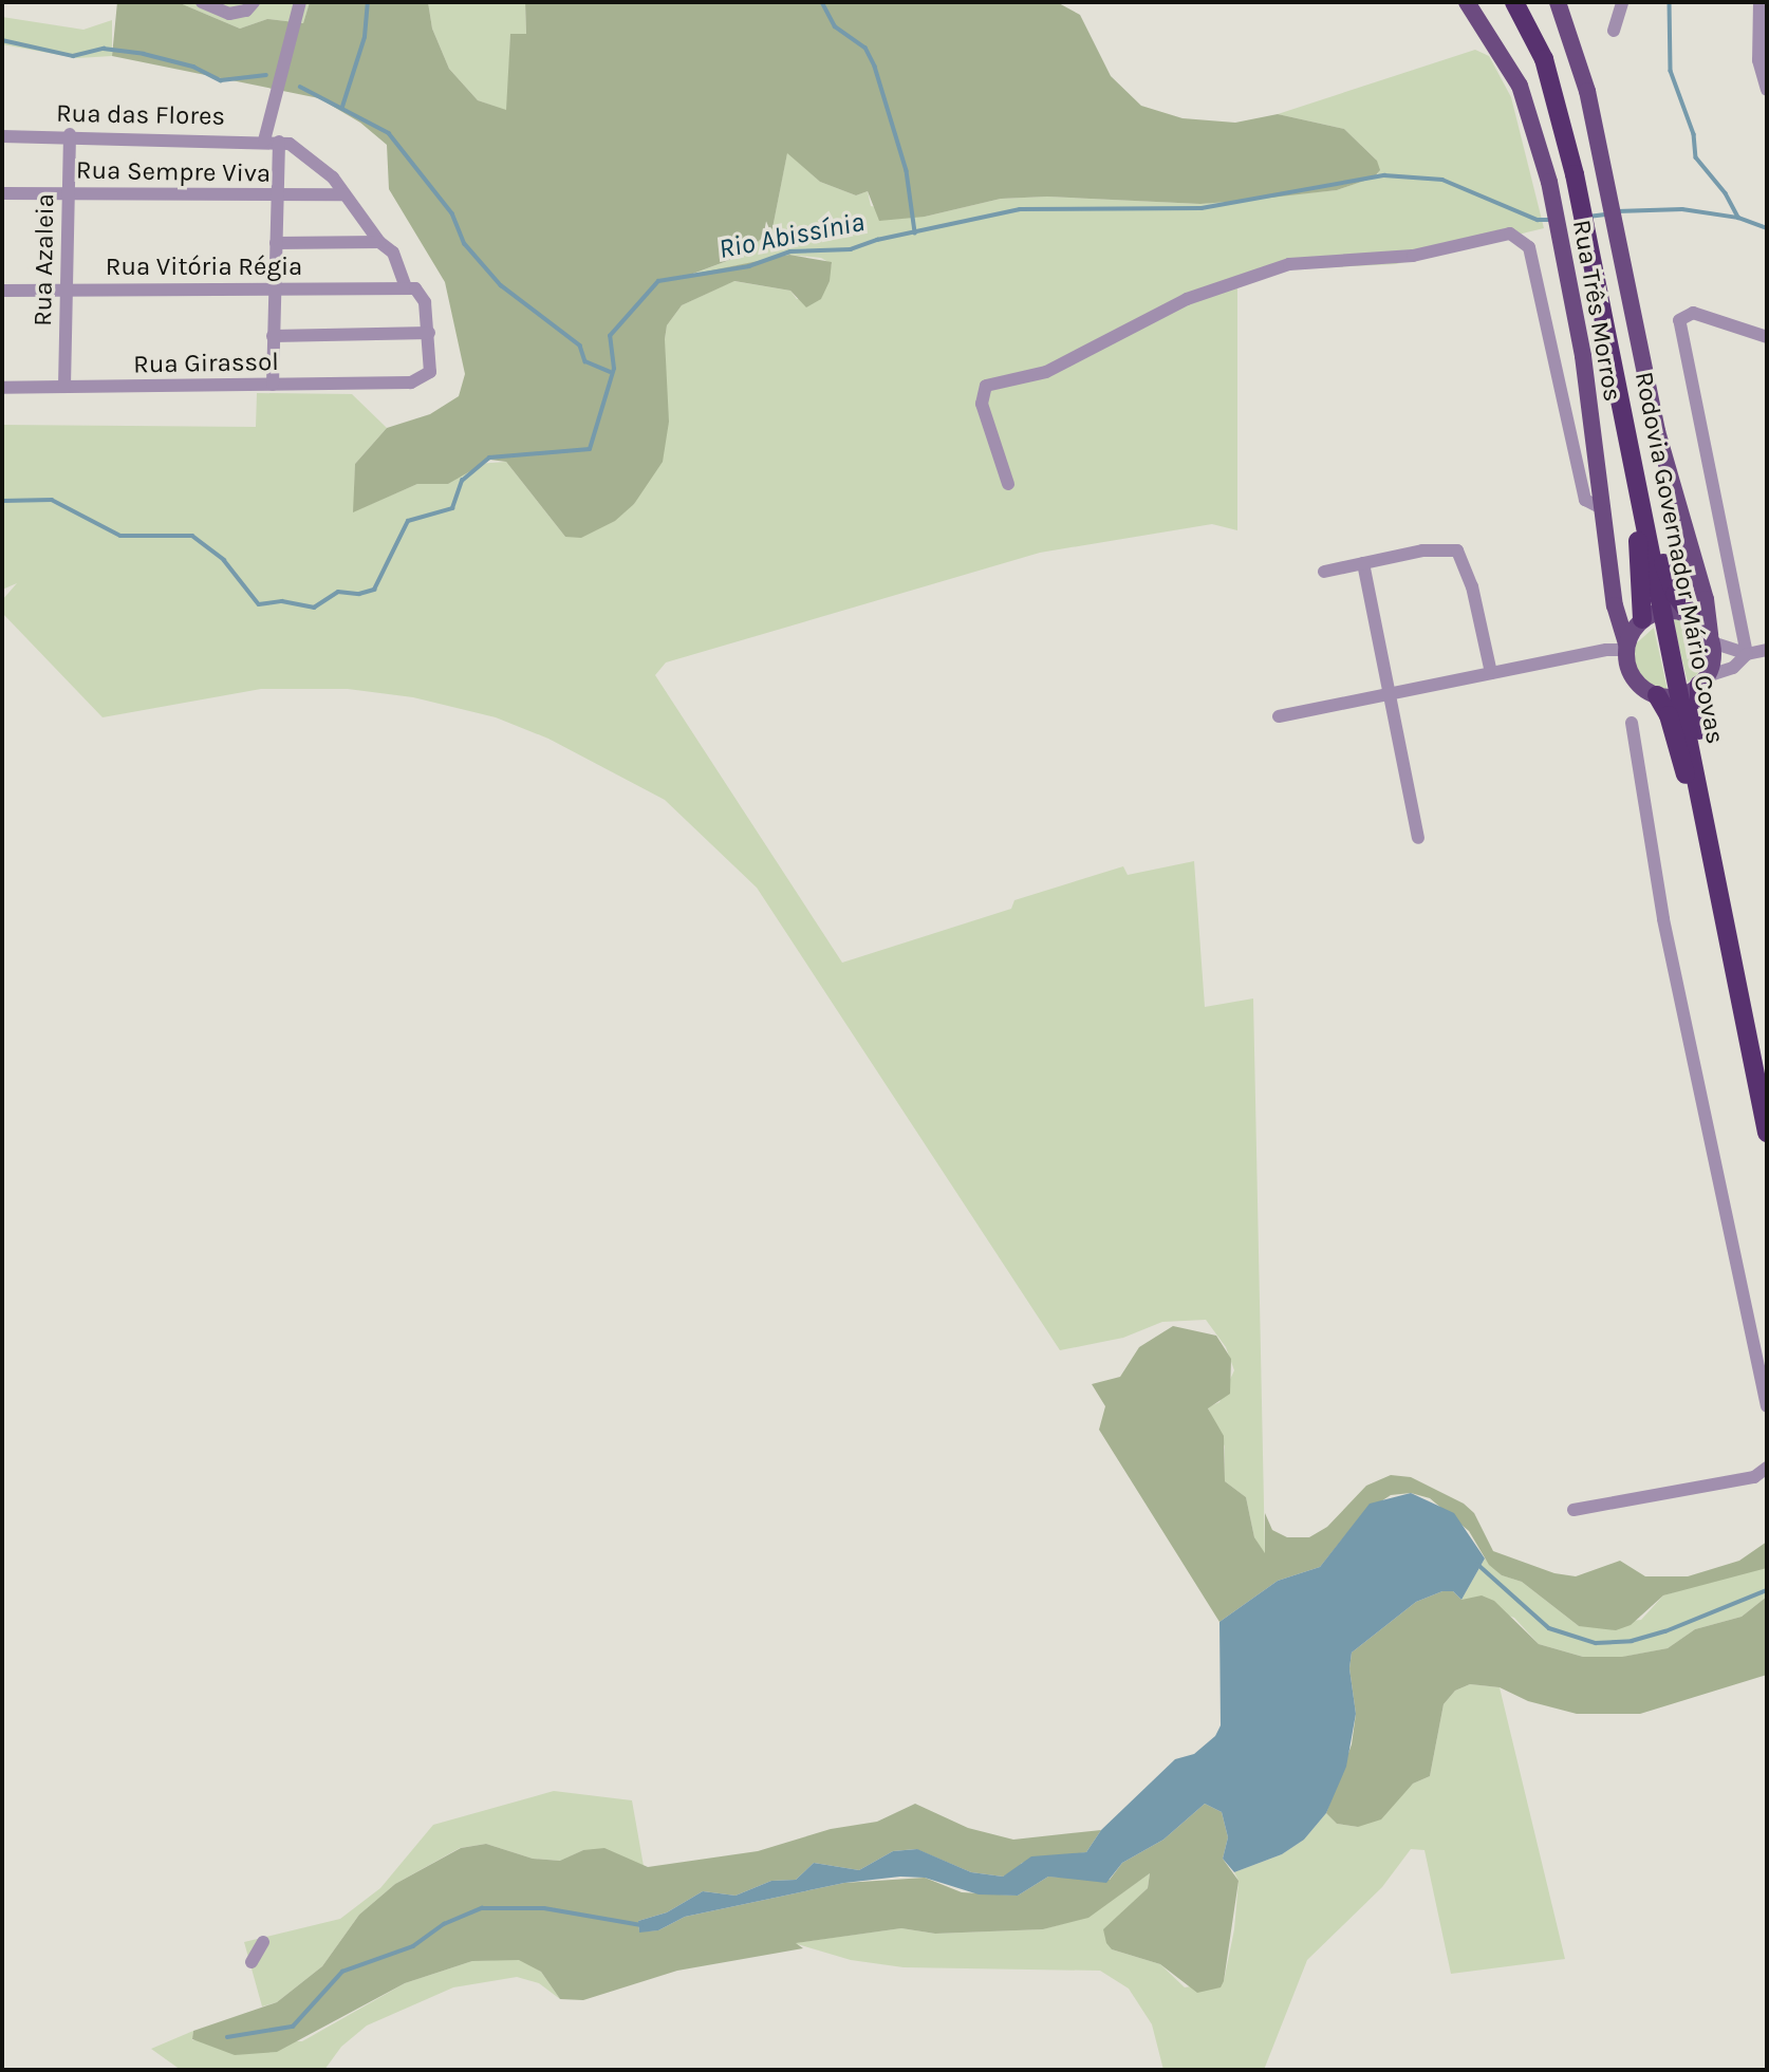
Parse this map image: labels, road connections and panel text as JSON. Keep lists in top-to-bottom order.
{
  "streets": {
    "highway": ["Rodovia Governador Mário Covas"],
    "main road": ["Rua Três Morros"],
    "street": [
      "Rua das Flores",
      "Rua Sempre Viva",
      "Rua Azaleia",
      "Rua Vitória Régia",
      "Rua Girassol"
    ]
  },
  "crossings": [
    ["Rua das Flores", "Rua Azaleia"],
    ["Rua Sempre Viva", "Rua Azaleia"],
    ["Rua Azaleia", "Rua Vitória Régia"],
    ["Rua Azaleia", "Rua Girassol"]
  ],
  "water": ["Rio Abissínia"]
}
